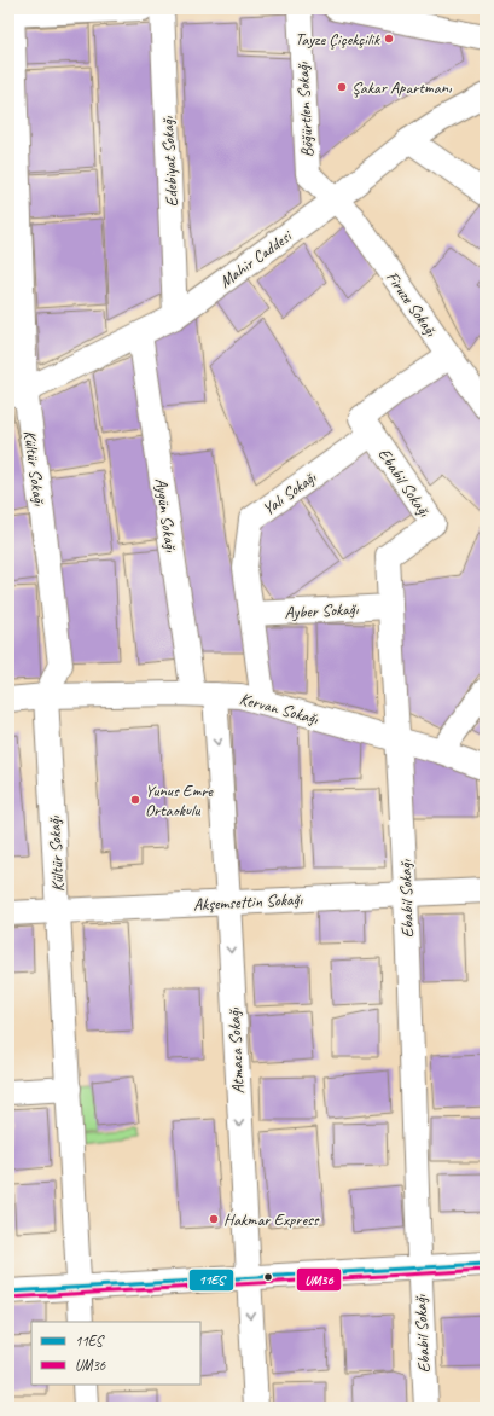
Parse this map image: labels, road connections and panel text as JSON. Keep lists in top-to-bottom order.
{
  "streets": {
    "street": [
      "Böğürtlen Sokağı",
      "Edebiyat Sokağı",
      "Mahir Caddesi",
      "Firuze Sokağı",
      "Kültür Sokağı",
      "Ebabil Sokağı",
      "Yalı Sokağı",
      "Aygün Sokağı",
      "Ayber Sokağı",
      "Kervan Sokağı",
      "Akşemsettin Sokağı",
      "Atmaca Sokağı"
    ]
  },
  "crossings": [
    ["Böğürtlen Sokağı", "Mahir Caddesi"],
    ["Böğürtlen Sokağı", "Firuze Sokağı"],
    ["Edebiyat Sokağı", "Mahir Caddesi"],
    ["Mahir Caddesi", "Firuze Sokağı"],
    ["Mahir Caddesi", "Kültür Sokağı"],
    ["Mahir Caddesi", "Aygün Sokağı"],
    ["Kültür Sokağı", "Kervan Sokağı"],
    ["Kültür Sokağı", "Akşemsettin Sokağı"],
    ["Ebabil Sokağı", "Yalı Sokağı"],
    ["Ebabil Sokağı", "Ayber Sokağı"],
    ["Ebabil Sokağı", "Kervan Sokağı"],
    ["Ebabil Sokağı", "Akşemsettin Sokağı"],
    ["Yalı Sokağı", "Ayber Sokağı"],
    ["Yalı Sokağı", "Kervan Sokağı"],
    ["Aygün Sokağı", "Kervan Sokağı"],
    ["Aygün Sokağı", "Atmaca Sokağı"],
    ["Kervan Sokağı", "Atmaca Sokağı"],
    ["Akşemsettin Sokağı", "Atmaca Sokağı"]
  ],
  "one_way": ["Atmaca Sokağı"],
  "places": [
    "Tayze Çiçekçilik",
    "Şakar Apartmanı",
    "Yunus Emre Ortaokulu",
    "Hakmar Express"
  ],
  "lines": ["transit line 11ES", "transit line UM36"],
  "legend": ["11ES", "UM36"]
}
